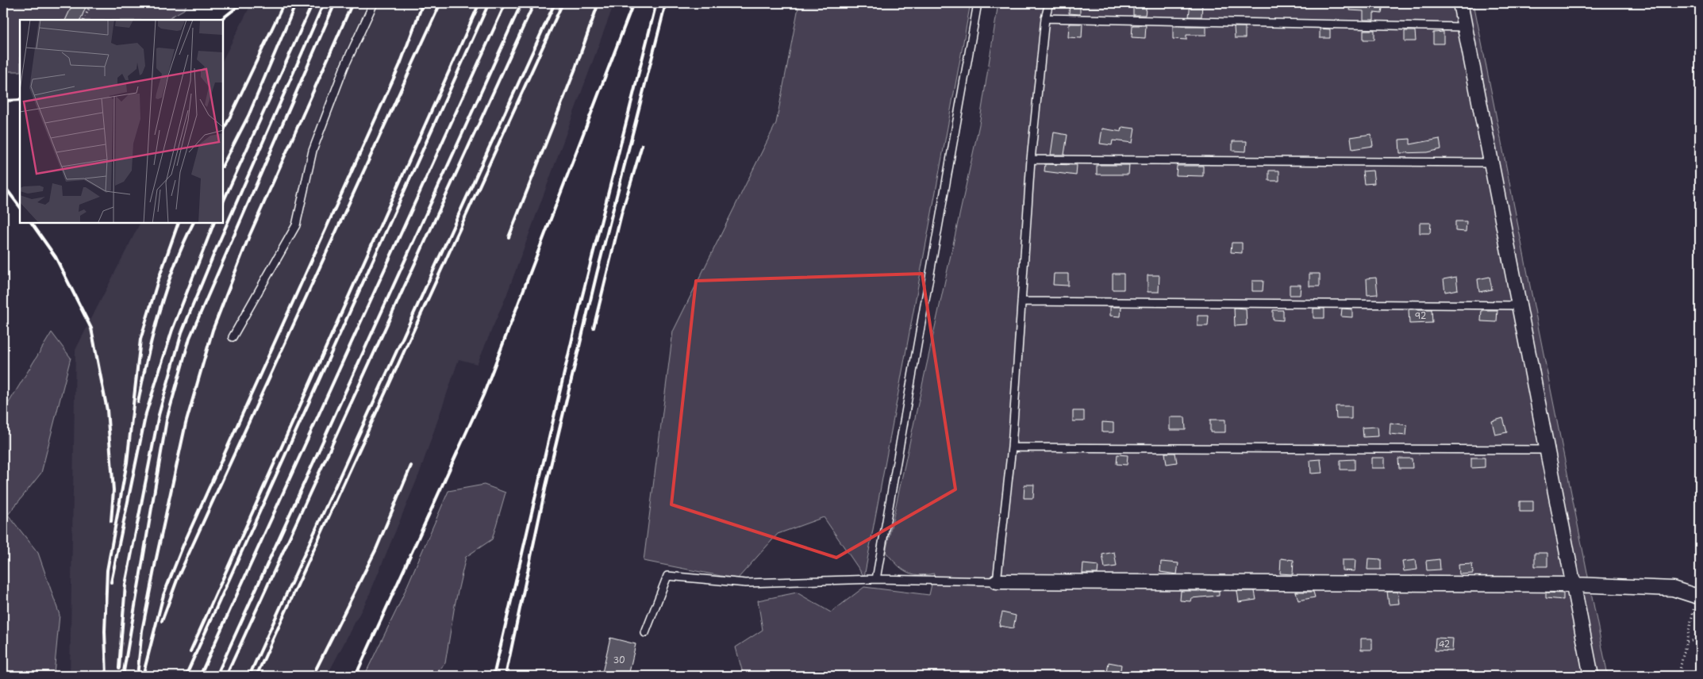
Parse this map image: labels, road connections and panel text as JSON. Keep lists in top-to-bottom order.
{
  "house_numbers": ["92", "42", "30"]
}
